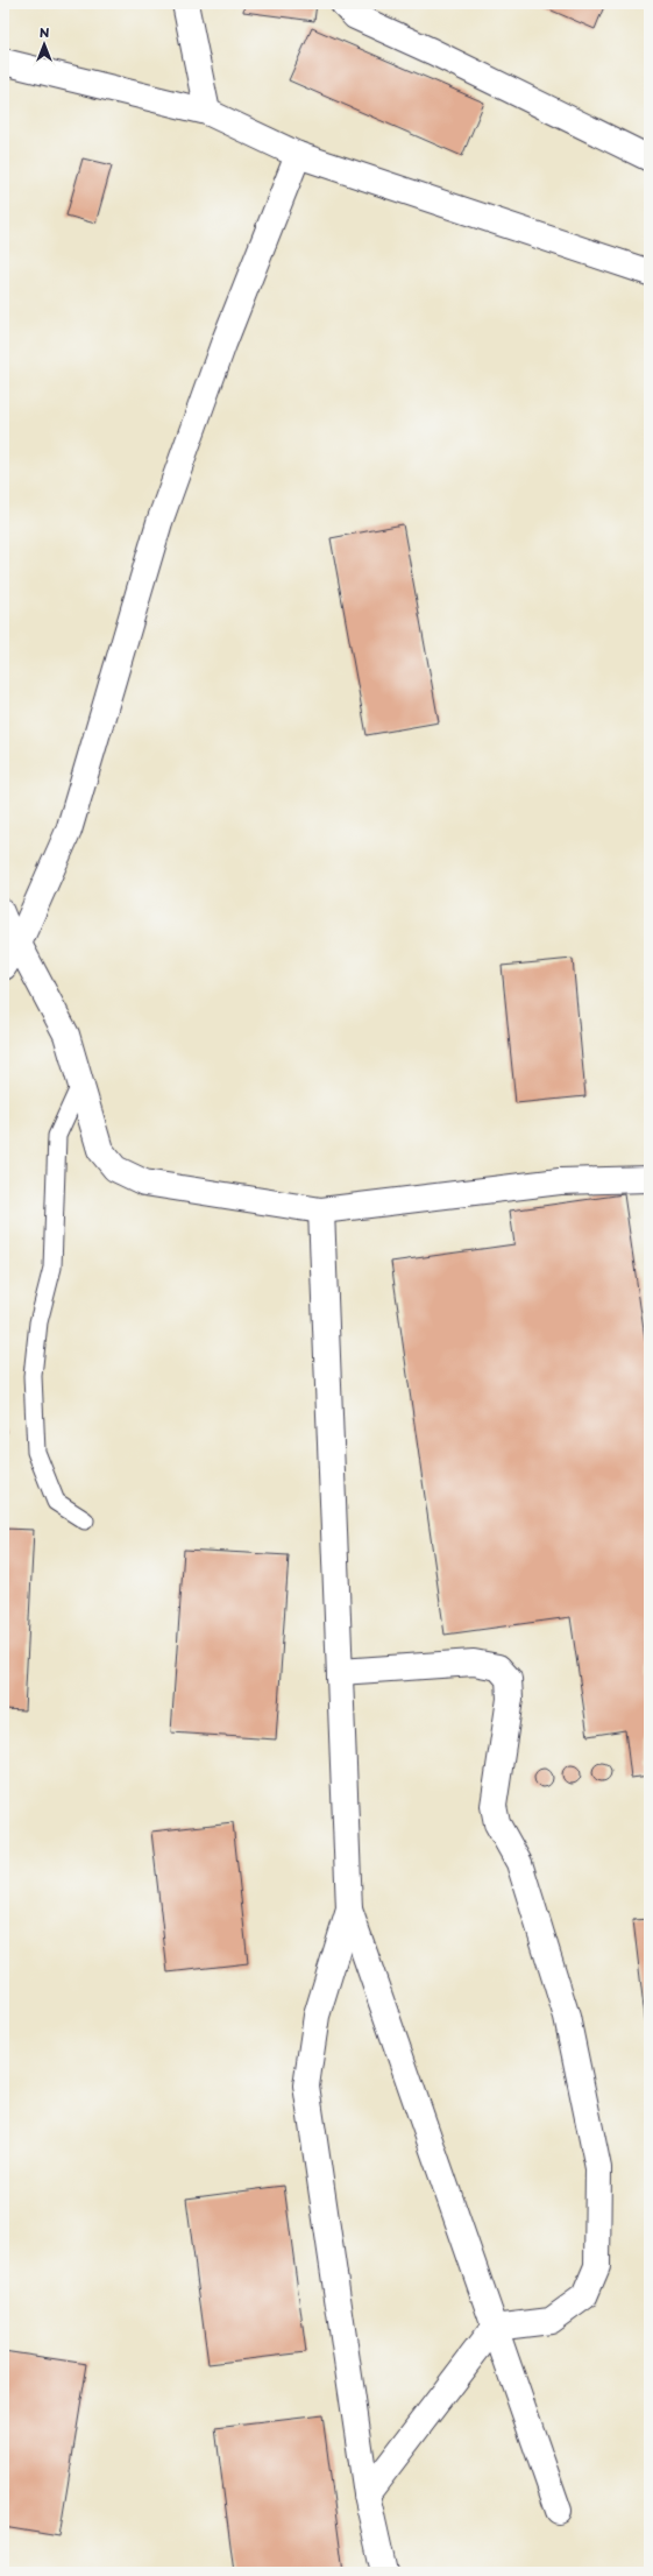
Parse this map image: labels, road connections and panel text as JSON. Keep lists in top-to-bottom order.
{
  "north": "top"
}
